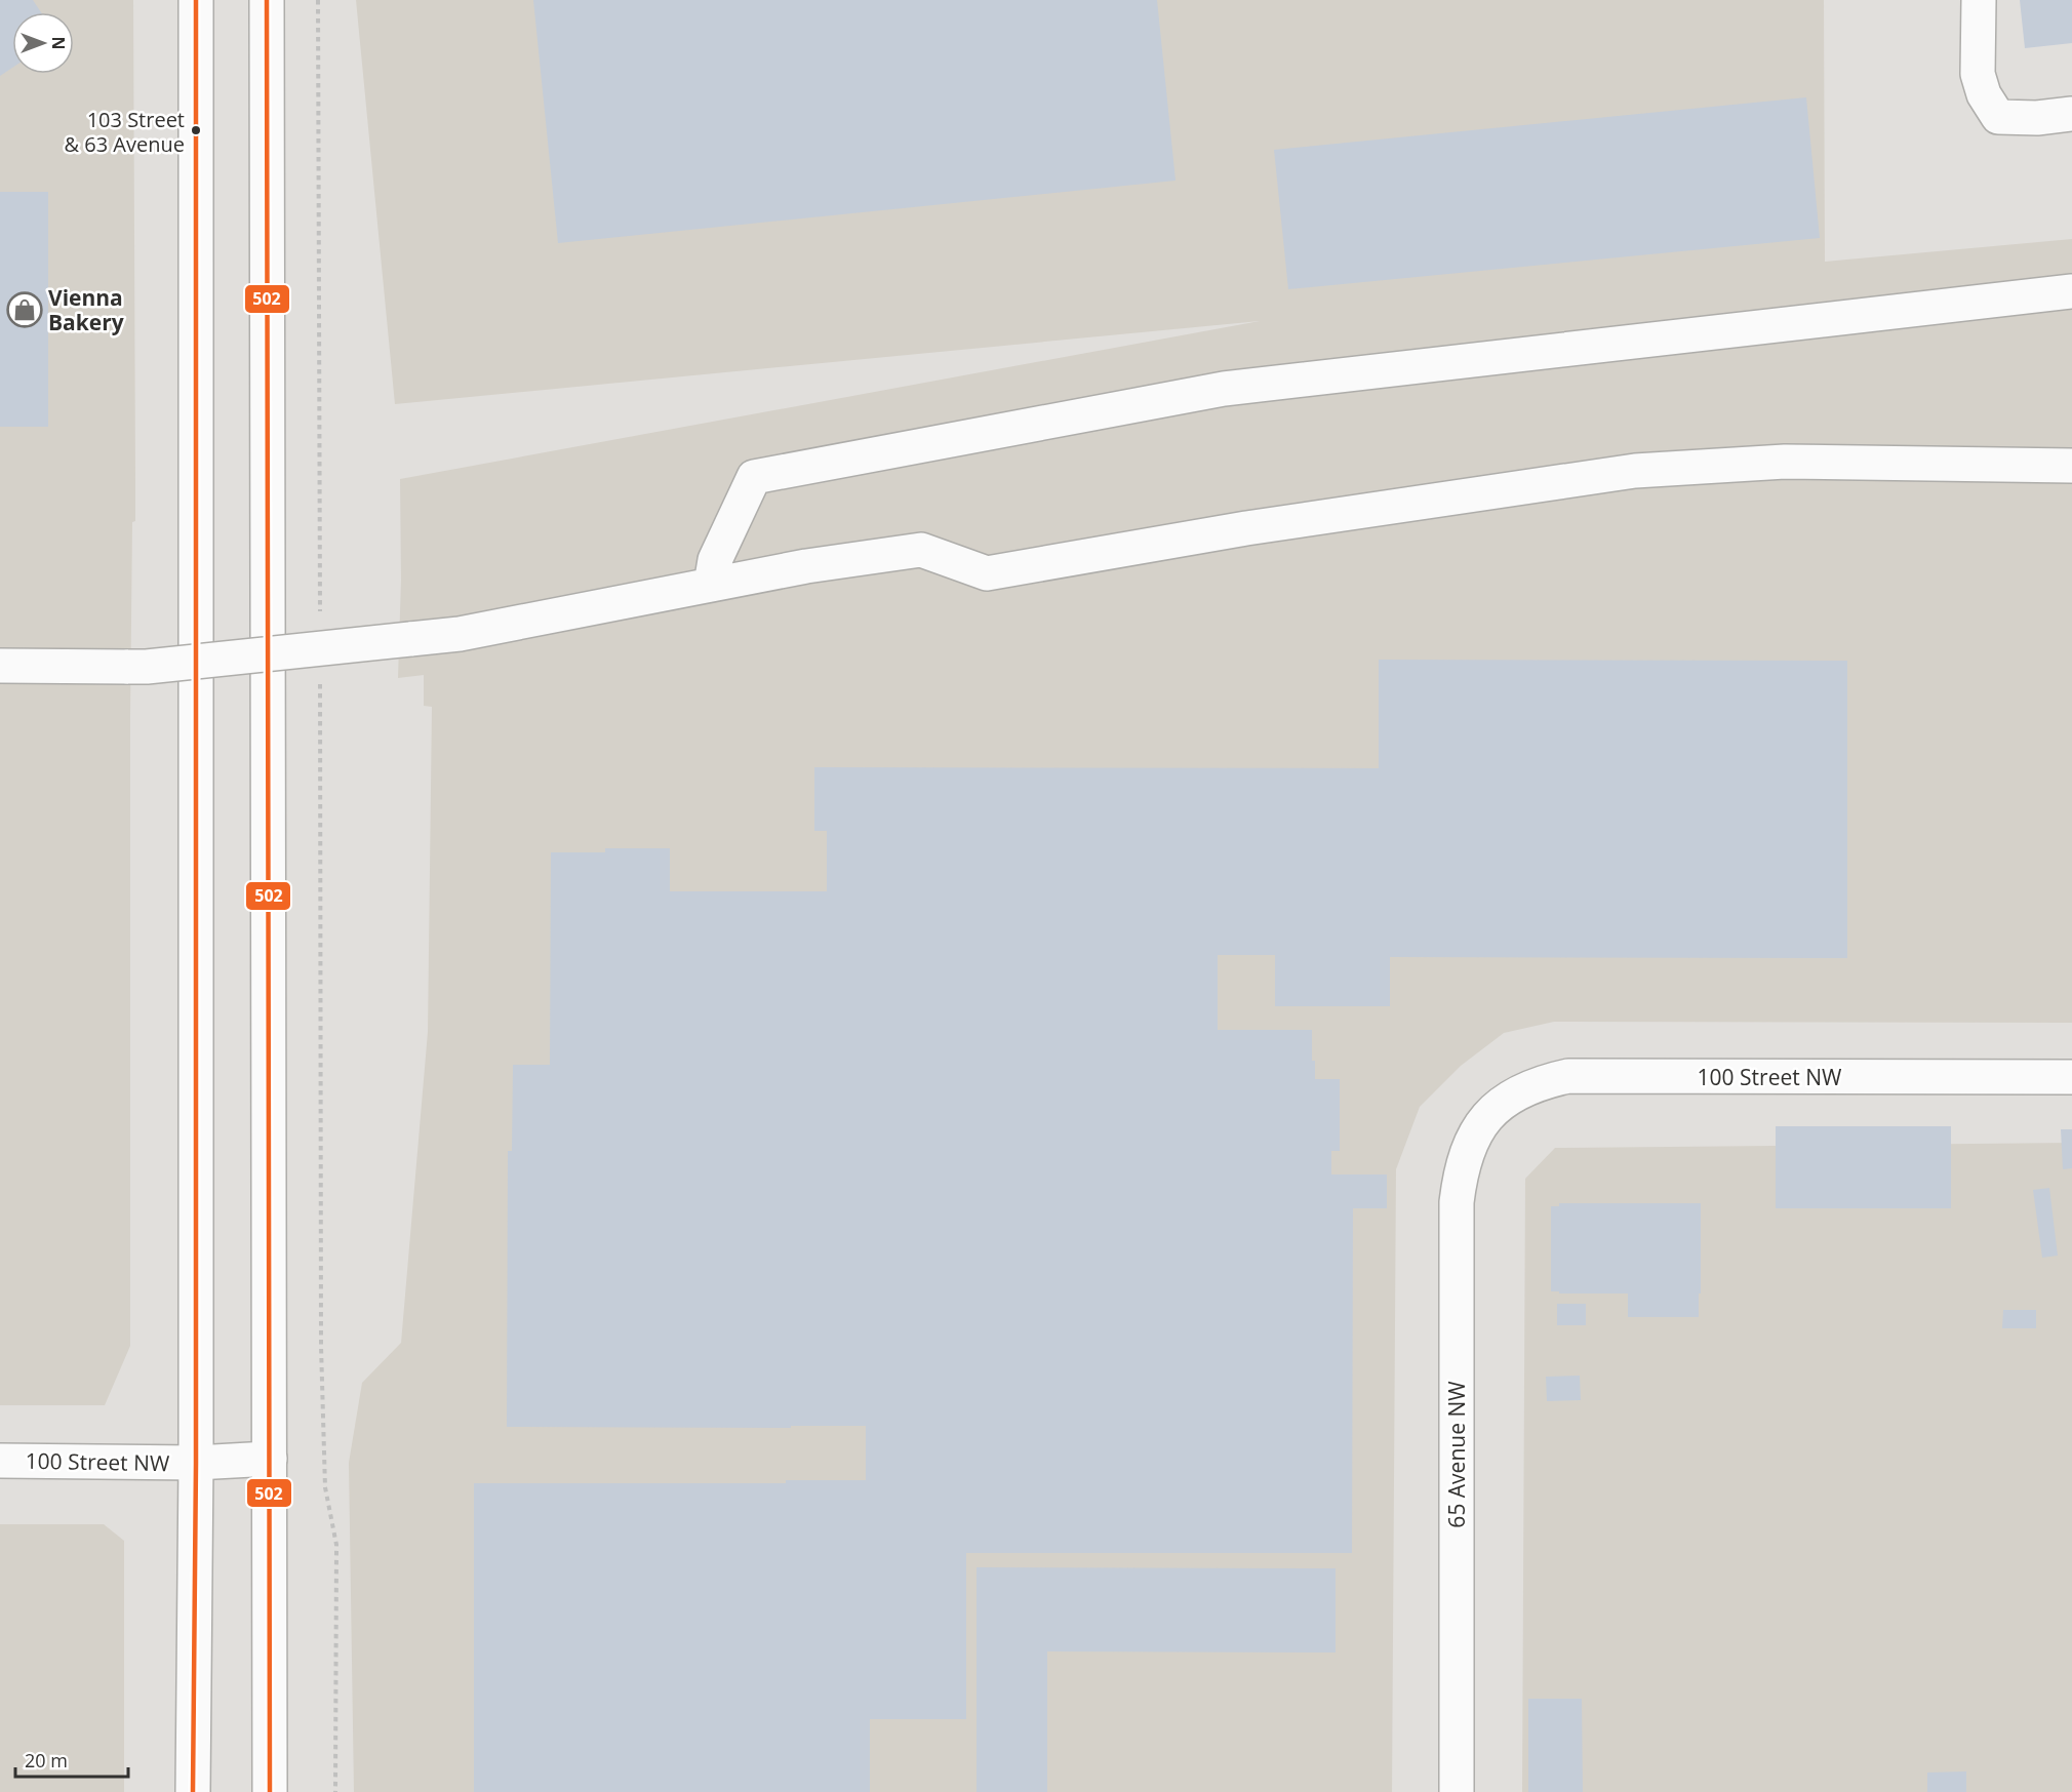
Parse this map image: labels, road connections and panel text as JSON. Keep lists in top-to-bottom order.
{
  "streets": {
    "main road": ["100 Street NW", "65 Avenue NW"]
  },
  "crossings": [
    ["100 Street NW", "65 Avenue NW"]
  ],
  "places": {
    "other": ["103 Street & 63 Avenue"],
    "shop": ["Vienna Bakery"]
  },
  "lines": ["transit line 502"],
  "scale_bar": "20 m",
  "north": "right"
}
